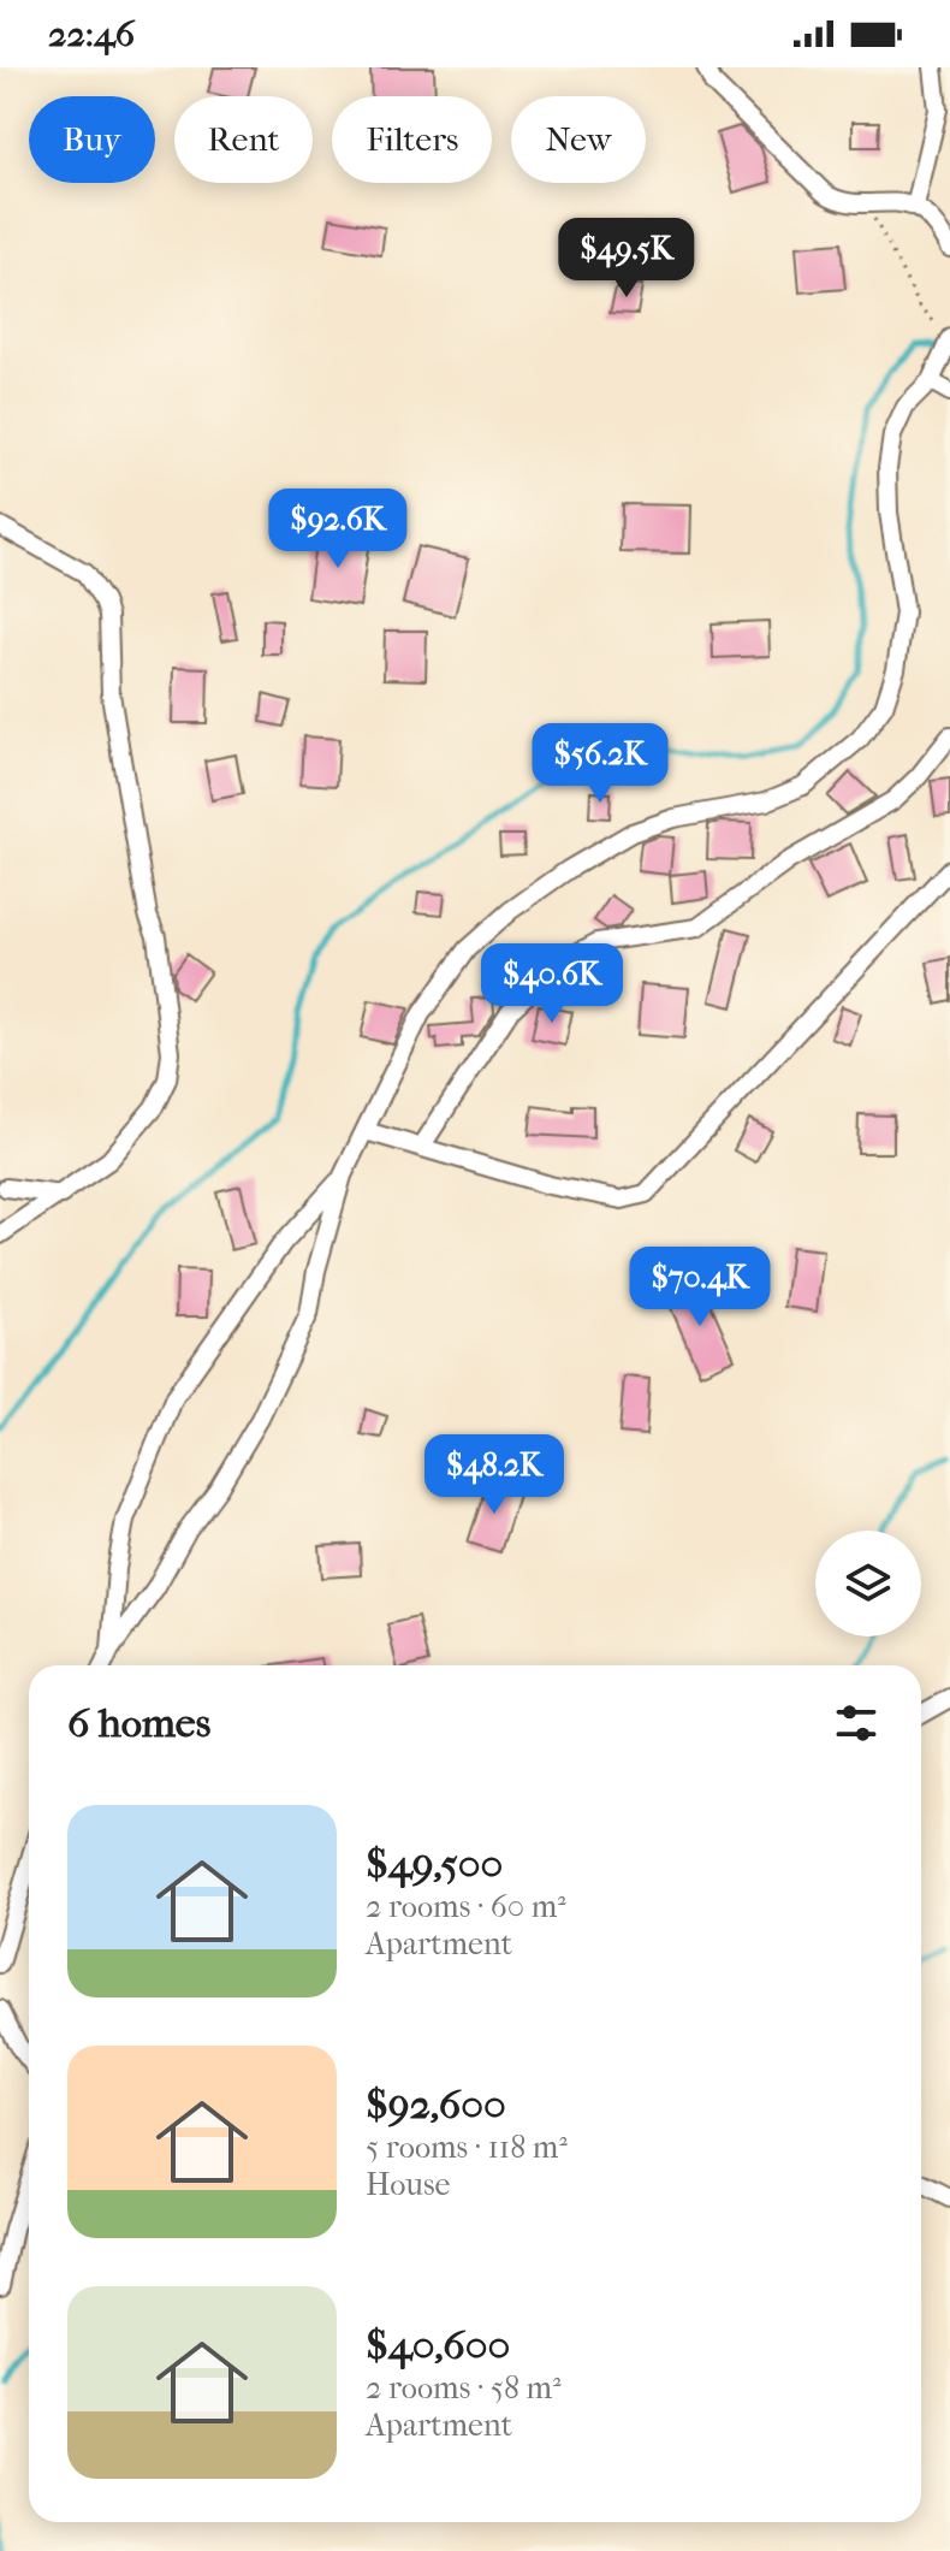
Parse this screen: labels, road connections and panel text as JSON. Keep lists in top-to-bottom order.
{
  "page": {
    "status": "22:46",
    "chip": [
      "Buy",
      "Rent",
      "Filters",
      "New"
    ],
    "price": [
      "$49.5K",
      "$92.6K",
      "$56.2K",
      "$40.6K",
      "$70.4K",
      "$48.2K"
    ],
    "heading": "6 homes",
    "list": [
      {
        "name": "$49,500",
        "note": "2 rooms · 60 m² · Apartment"
      },
      {
        "name": "$92,600",
        "note": "5 rooms · 118 m² · House"
      },
      {
        "name": "$40,600",
        "note": "2 rooms · 58 m² · Apartment"
      }
    ]
  }
}
